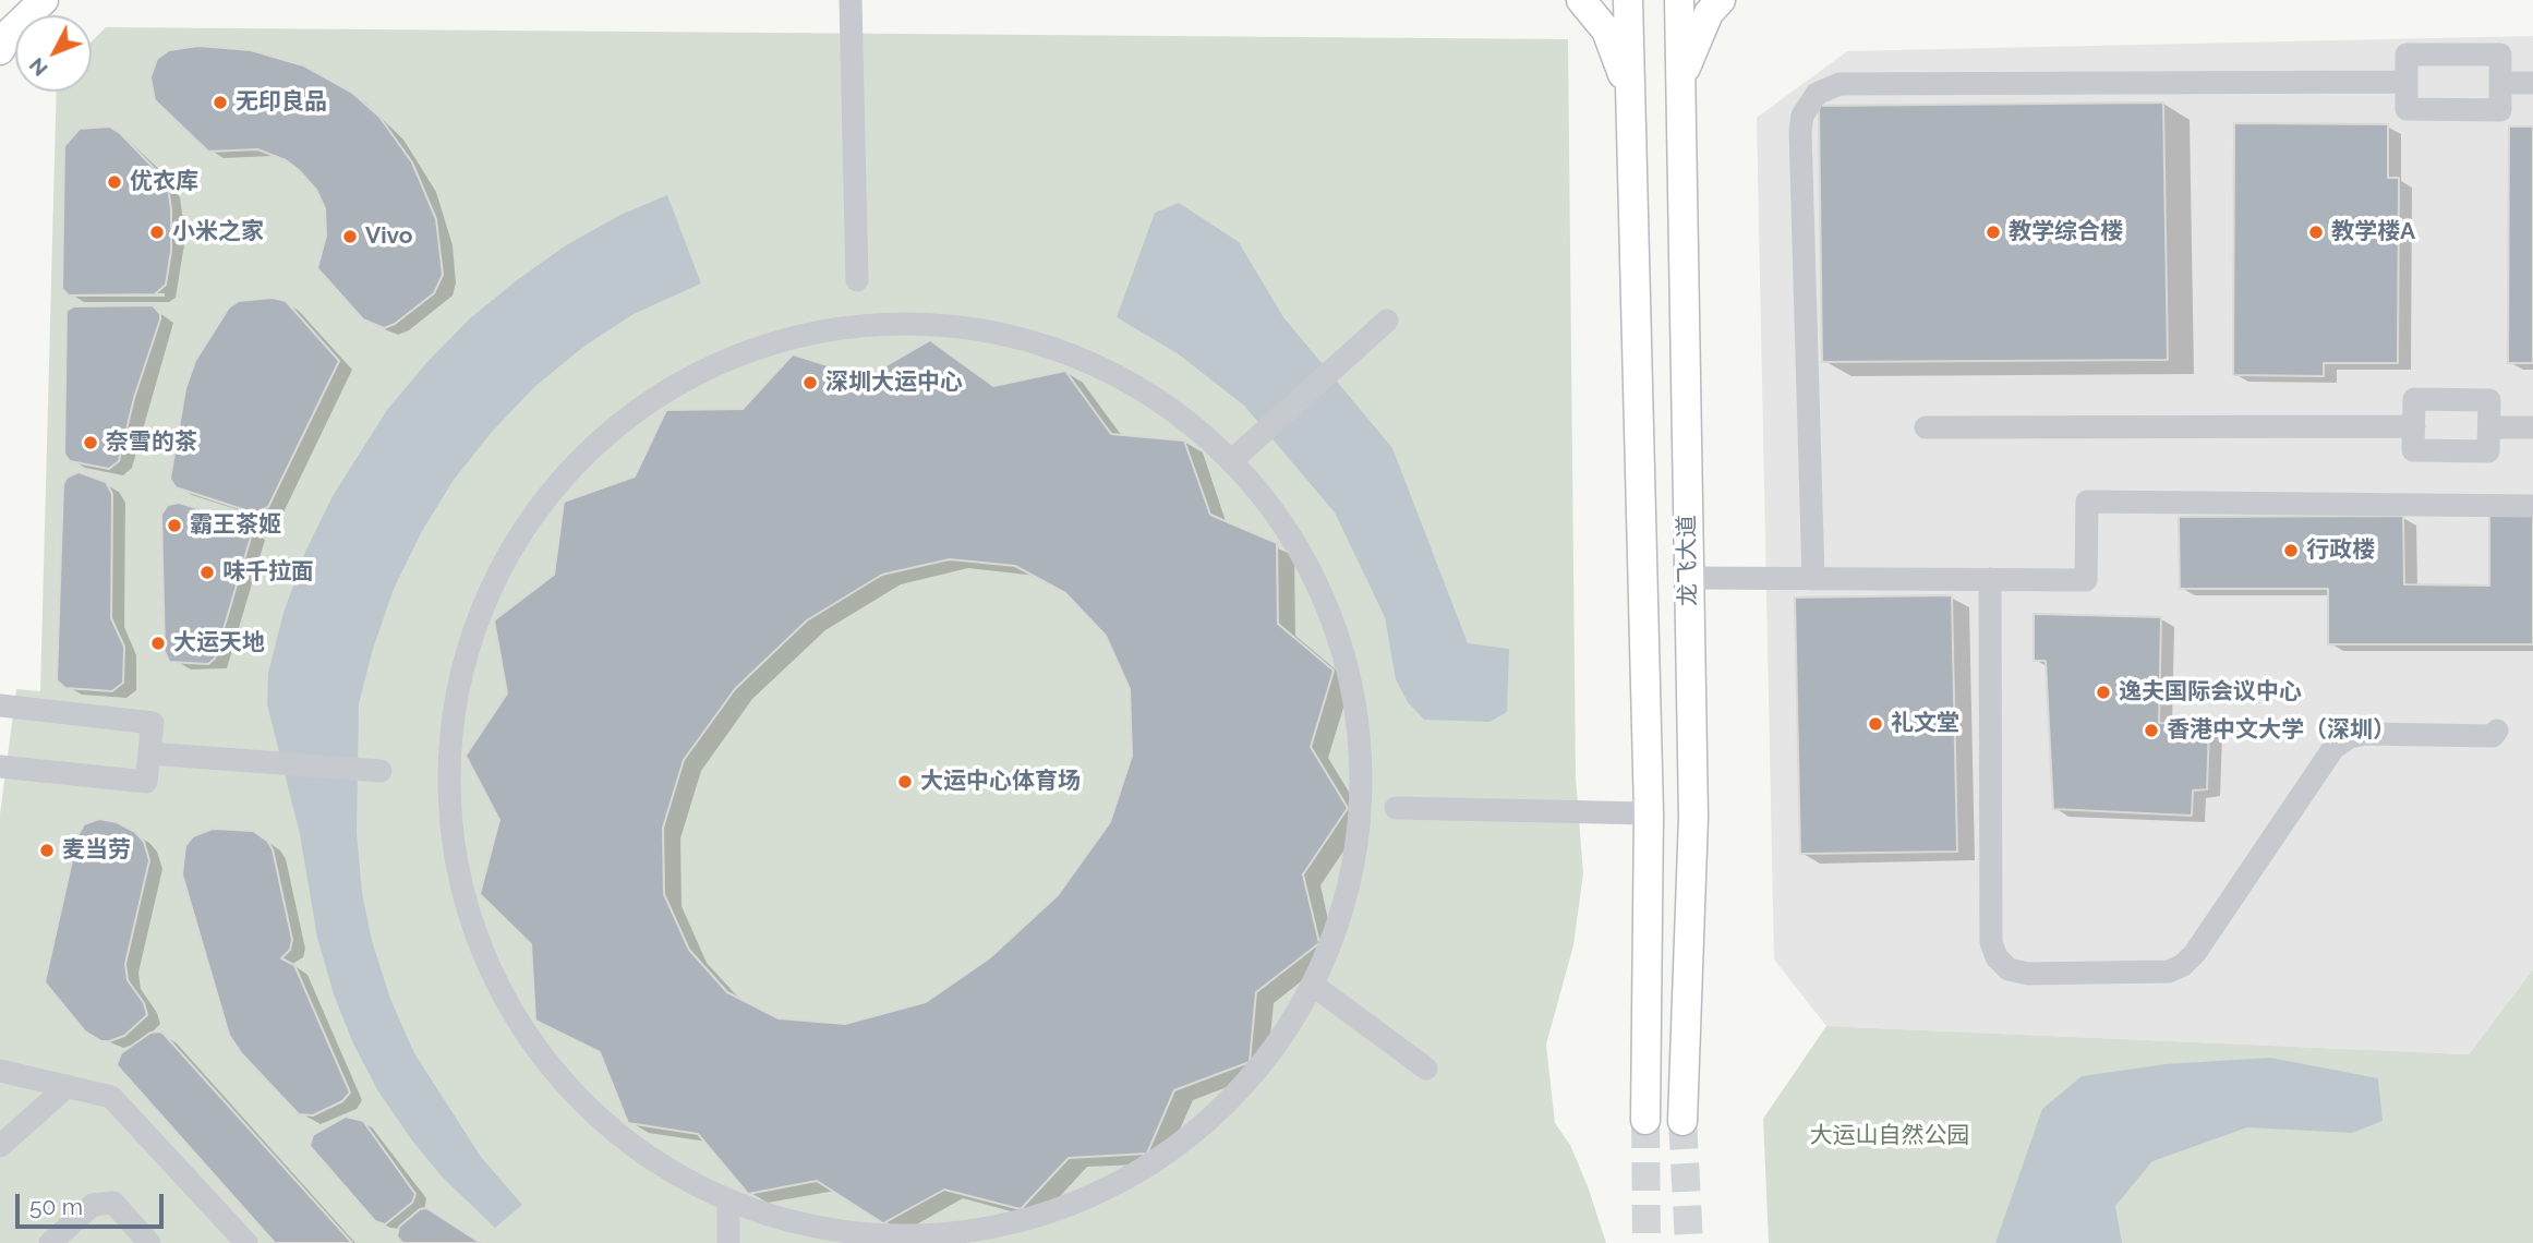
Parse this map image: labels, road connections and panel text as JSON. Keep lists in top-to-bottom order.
{
  "streets": {
    "main road": ["龙飞大道"]
  },
  "parks": ["大运山自然公园"],
  "places": [
    "无印良品",
    "优衣库",
    "小米之家",
    "教学综合楼",
    "教学楼A",
    "Vivo",
    "深圳大运中心",
    "奈雪的茶",
    "霸王茶姬",
    "行政楼",
    "味千拉面",
    "大运天地",
    "逸夫国际会议中心",
    "礼文堂",
    "香港中文大学（深圳）",
    "大运中心体育场",
    "麦当劳"
  ],
  "scale_bar": "50 m",
  "north": "bottom left"
}
